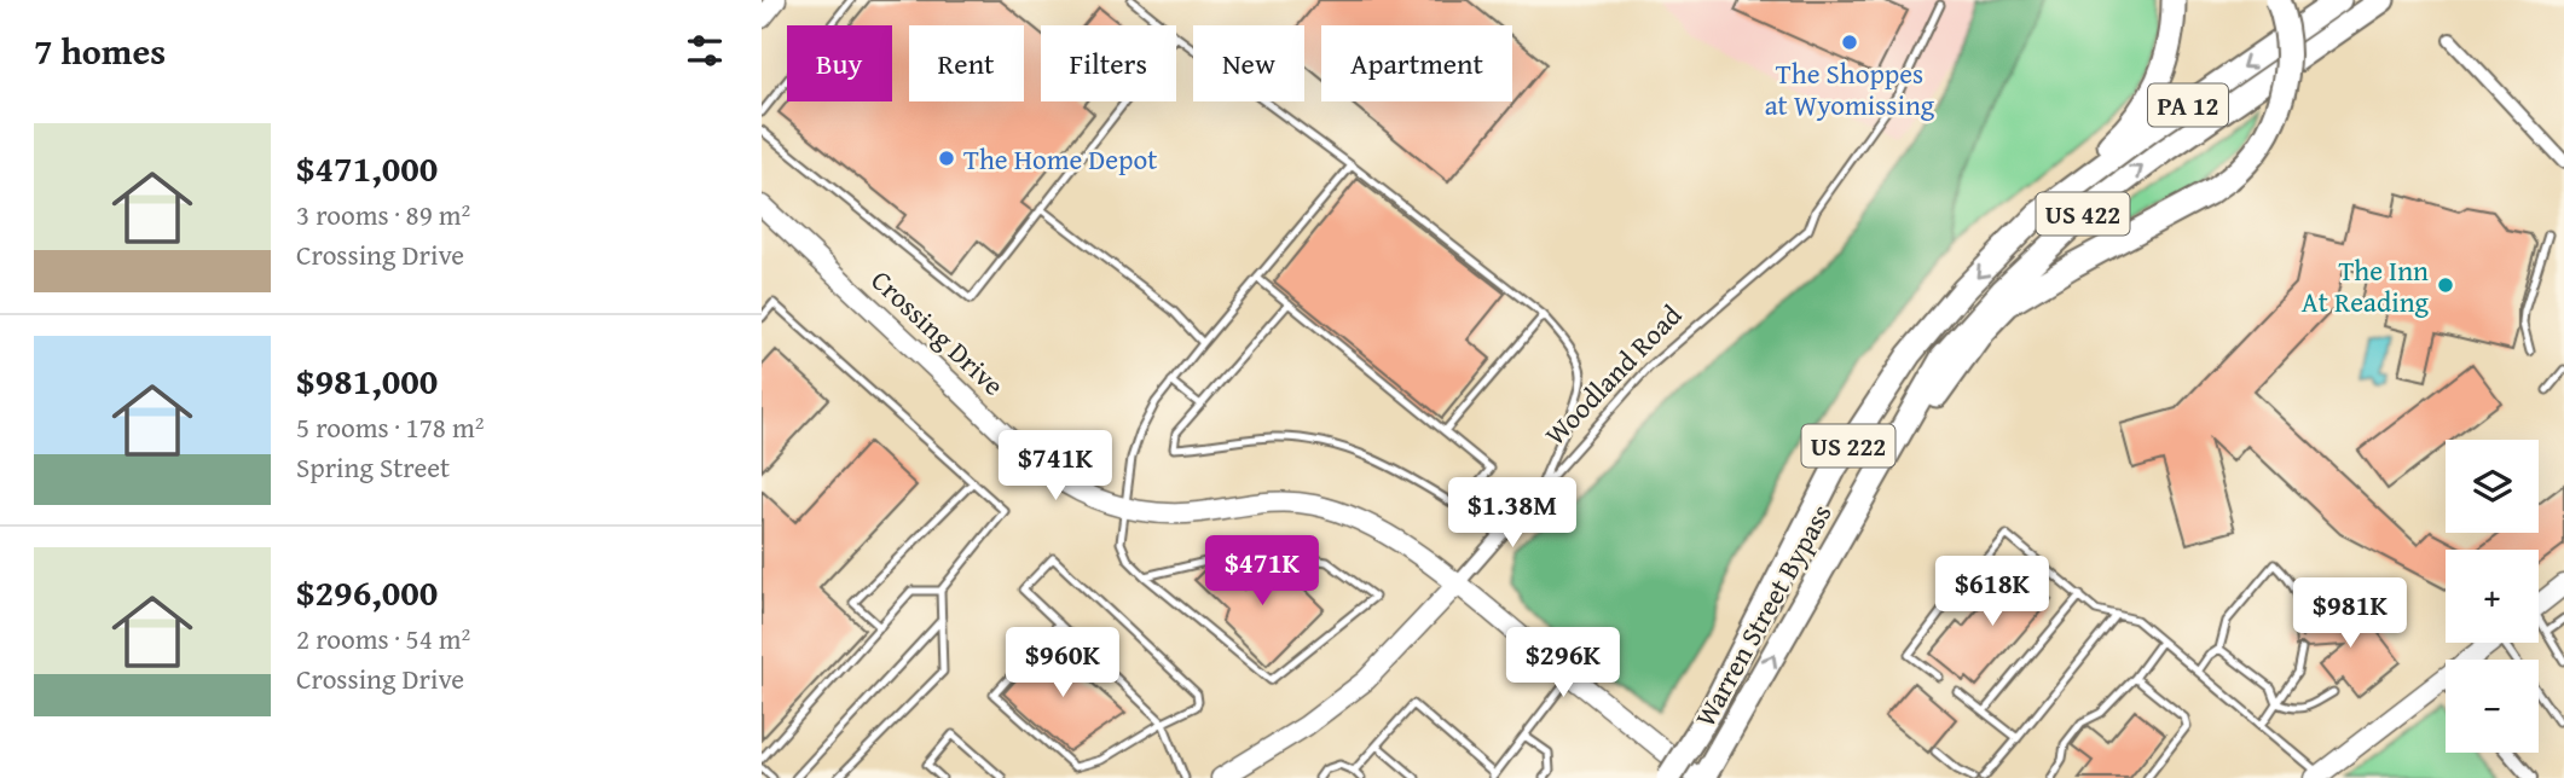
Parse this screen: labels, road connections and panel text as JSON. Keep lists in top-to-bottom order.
{
  "streets": {
    "highway": [
      "PA 12",
      "US 422",
      "US 222",
      "Warren Street Bypass"
    ],
    "street": ["Crossing Drive", "Woodland Road"]
  },
  "crossings": [
    ["Crossing Drive", "Woodland Road"],
    ["Crossing Drive", "Warren Street Bypass"],
    ["US 222", "Warren Street Bypass"]
  ],
  "places": ["The Shoppes at Wyomissing", "The Home Depot", "The Inn At Reading"],
  "page": {
    "heading": "7 homes",
    "chip": [
      "Buy",
      "Rent",
      "Filters",
      "New",
      "Apartment"
    ],
    "list": [
      {
        "name": "$471,000",
        "note": "3 rooms · 89 m² · Crossing Drive"
      },
      {
        "name": "$981,000",
        "note": "5 rooms · 178 m² · Spring Street"
      },
      {
        "name": "$296,000",
        "note": "2 rooms · 54 m² · Crossing Drive"
      }
    ],
    "price": [
      "$741K",
      "$1.38M",
      "$471K",
      "$618K",
      "$981K",
      "$960K",
      "$296K"
    ],
    "map_buttons": ["+", "−"]
  }
}
